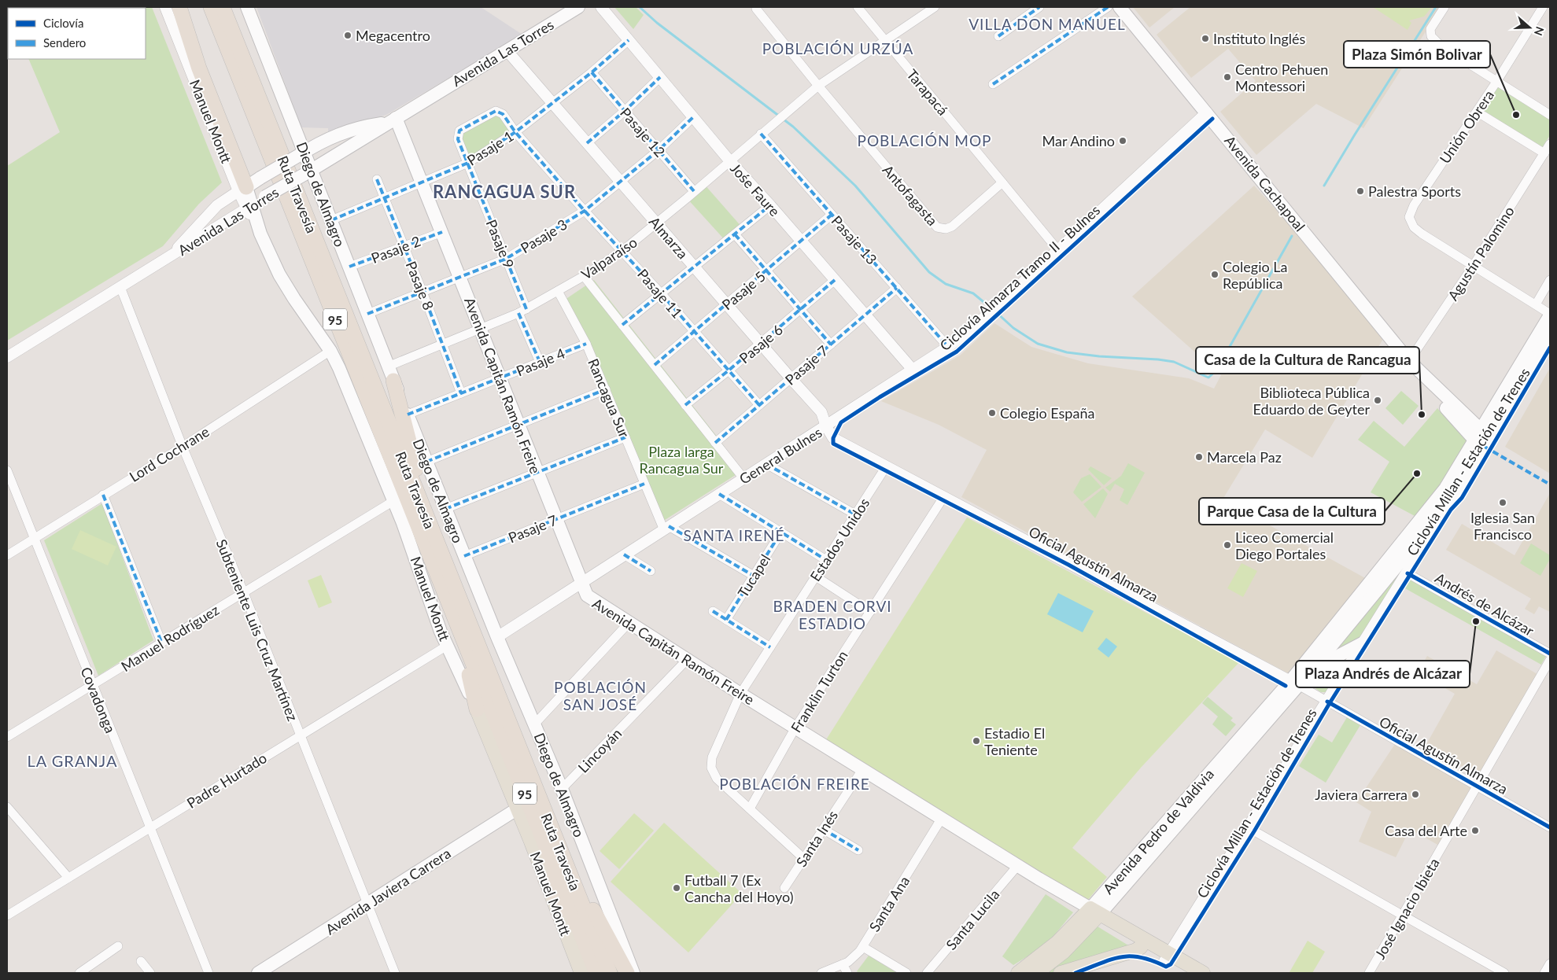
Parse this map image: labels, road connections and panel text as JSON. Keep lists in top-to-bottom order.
{
  "streets": {
    "highway": ["Ruta Travesía", "95"],
    "main road": [
      "Avenida Las Torres",
      "Manuel Montt",
      "Avenida Cachapoal",
      "Diego de Almagro",
      "Avenida Capitán Ramón Freire",
      "Avenida Pedro de Valdivia",
      "Avenida Javiera Carrera"
    ],
    "street": [
      "Tarapacá",
      "Unión Obrera",
      "Pasaje 12",
      "Pasaje 1",
      "Jośe Faure",
      "Antofagasta",
      "Pasaje 3",
      "Almarza",
      "Pasaje 13",
      "Pasaje 9",
      "Pasaje 2",
      "Agustín Palomino",
      "Valparaíso",
      "Pasaje 8",
      "Pasaje 5",
      "Pasaje 11",
      "Pasaje 6",
      "Pasaje 4",
      "Pasaje 7",
      "Rancagua Sur",
      "Lord Cochrane",
      "General Bulnes",
      "Estados Unidos",
      "Oficial Agustín Almarza",
      "Tucapel",
      "Andrés de Alcázar",
      "Subteniente Luis Cruz Martínez",
      "Manuel Rodríguez",
      "Franklin Turton",
      "Covadonga",
      "Lincoyán",
      "Padre Hurtado",
      "Santa Inés",
      "Santa Ana",
      "José Ignacio Ibieta",
      "Santa Lucila"
    ],
    "cycle path": ["Ciclovía Almarza Tramo II - Bulnes", "Ciclovía Millan - Estación de Trenes"]
  },
  "crossings": [
    ["Avenida Las Torres", "Manuel Montt"],
    ["Avenida Las Torres", "Diego de Almagro"],
    ["Avenida Las Torres", "Almarza"],
    ["Avenida Las Torres", "Avenida Capitán Ramón Freire"],
    ["Avenida Las Torres", "Subteniente Luis Cruz Martínez"],
    ["Tarapacá", "Antofagasta"],
    ["Tarapacá", "Valparaíso"],
    ["Tarapacá", "General Bulnes"],
    ["Manuel Montt", "Lord Cochrane"],
    ["Manuel Montt", "Manuel Rodríguez"],
    ["Manuel Montt", "Padre Hurtado"],
    ["Manuel Montt", "Avenida Javiera Carrera"],
    ["Unión Obrera", "Agustín Palomino"],
    ["Pasaje 12", "Pasaje 1"],
    ["Pasaje 12", "Pasaje 3"],
    ["Pasaje 12", "Valparaíso"],
    ["Pasaje 1", "Jośe Faure"],
    ["Pasaje 1", "Diego de Almagro"],
    ["Pasaje 1", "Almarza"],
    ["Pasaje 1", "Pasaje 9"],
    ["Pasaje 1", "Pasaje 8"],
    ["Pasaje 1", "Pasaje 11"],
    ["Pasaje 1", "Avenida Capitán Ramón Freire"],
    ["Avenida Cachapoal", "Agustín Palomino"],
    ["Avenida Cachapoal", "General Bulnes"],
    ["Jośe Faure", "Pasaje 3"],
    ["Jośe Faure", "Valparaíso"],
    ["Jośe Faure", "Pasaje 5"],
    ["Jośe Faure", "Pasaje 6"],
    ["Jośe Faure", "Pasaje 7"],
    ["Jośe Faure", "General Bulnes"],
    ["Diego de Almagro", "Pasaje 3"],
    ["Diego de Almagro", "Pasaje 2"],
    ["Diego de Almagro", "Valparaíso"],
    ["Diego de Almagro", "Pasaje 4"],
    ["Diego de Almagro", "Pasaje 7"],
    ["Diego de Almagro", "General Bulnes"],
    ["Diego de Almagro", "Lincoyán"],
    ["Antofagasta", "Valparaíso"],
    ["Pasaje 3", "Almarza"],
    ["Pasaje 3", "Pasaje 9"],
    ["Pasaje 3", "Pasaje 8"],
    ["Pasaje 3", "Pasaje 11"],
    ["Pasaje 3", "Avenida Capitán Ramón Freire"],
    ["Almarza", "Valparaíso"],
    ["Almarza", "Pasaje 5"],
    ["Almarza", "Pasaje 6"],
    ["Almarza", "Pasaje 7"],
    ["Almarza", "General Bulnes"],
    ["Almarza", "Oficial Agustín Almarza"],
    ["Pasaje 13", "Valparaíso"],
    ["Pasaje 13", "Pasaje 5"],
    ["Pasaje 13", "Pasaje 7"],
    ["Pasaje 13", "General Bulnes"],
    ["Pasaje 9", "Valparaíso"],
    ["Pasaje 9", "Pasaje 11"],
    ["Pasaje 9", "Pasaje 4"],
    ["Pasaje 2", "Pasaje 8"],
    ["Pasaje 2", "Avenida Capitán Ramón Freire"],
    ["Valparaíso", "Pasaje 8"],
    ["Valparaíso", "Pasaje 11"],
    ["Valparaíso", "Avenida Capitán Ramón Freire"],
    ["Valparaíso", "Rancagua Sur"],
    ["Pasaje 8", "Pasaje 4"],
    ["Pasaje 5", "Pasaje 11"],
    ["Pasaje 11", "Pasaje 6"],
    ["Pasaje 11", "Pasaje 7"],
    ["Pasaje 4", "Avenida Capitán Ramón Freire"],
    ["Pasaje 4", "Rancagua Sur"],
    ["Pasaje 7", "Avenida Capitán Ramón Freire"],
    ["Pasaje 7", "Rancagua Sur"],
    ["Avenida Capitán Ramón Freire", "General Bulnes"],
    ["Avenida Capitán Ramón Freire", "Estados Unidos"],
    ["Avenida Capitán Ramón Freire", "Franklin Turton"],
    ["Avenida Capitán Ramón Freire", "Lincoyán"],
    ["Avenida Capitán Ramón Freire", "Avenida Pedro de Valdivia"],
    ["Avenida Capitán Ramón Freire", "Santa Inés"],
    ["Avenida Capitán Ramón Freire", "Santa Ana"],
    ["Avenida Capitán Ramón Freire", "Santa Lucila"],
    ["Rancagua Sur", "General Bulnes"],
    ["Lord Cochrane", "Subteniente Luis Cruz Martínez"],
    ["Lord Cochrane", "Covadonga"],
    ["General Bulnes", "Oficial Agustín Almarza"],
    ["Estados Unidos", "Oficial Agustín Almarza"],
    ["Estados Unidos", "Franklin Turton"],
    ["Estados Unidos", "Santa Inés"],
    ["Oficial Agustín Almarza", "Franklin Turton"],
    ["Oficial Agustín Almarza", "Avenida Pedro de Valdivia"],
    ["Oficial Agustín Almarza", "José Ignacio Ibieta"],
    ["Subteniente Luis Cruz Martínez", "Manuel Rodríguez"],
    ["Subteniente Luis Cruz Martínez", "Padre Hurtado"],
    ["Subteniente Luis Cruz Martínez", "Avenida Javiera Carrera"],
    ["Manuel Rodríguez", "Covadonga"],
    ["Covadonga", "Padre Hurtado"]
  ],
  "districts": [
    "VILLA DON MANUEL",
    "POBLACIÓN URZÚA",
    "POBLACIÓN MOP",
    "RANCAGUA SUR",
    "SANTA IRENÉ",
    "BRADEN CORVI ESTADIO",
    "POBLACIÓN SAN JOSÉ",
    "LA GRANJA",
    "POBLACIÓN FREIRE"
  ],
  "parks": ["Plaza larga Rancagua Sur"],
  "places": [
    "Megacentro",
    "Instituto Inglés",
    "Centro Pehuen Montessori",
    "Plaza Simón Bolivar",
    "Mar Andino",
    "Palestra Sports",
    "Colegio La República",
    "Biblioteca Pública Eduardo de Geyter",
    "Colegio España",
    "Casa de la Cultura de Rancagua",
    "Marcela Paz",
    "Parque Casa de la Cultura",
    "Iglesia San Francisco",
    "Liceo Comercial Diego Portales",
    "Plaza Andrés de Alcázar",
    "Estadio El Teniente",
    "Javiera Carrera",
    "Casa del Arte",
    "Futball 7 (Ex Cancha del Hoyo)"
  ],
  "legend": ["Ciclovía", "Sendero"],
  "north": "right"
}
